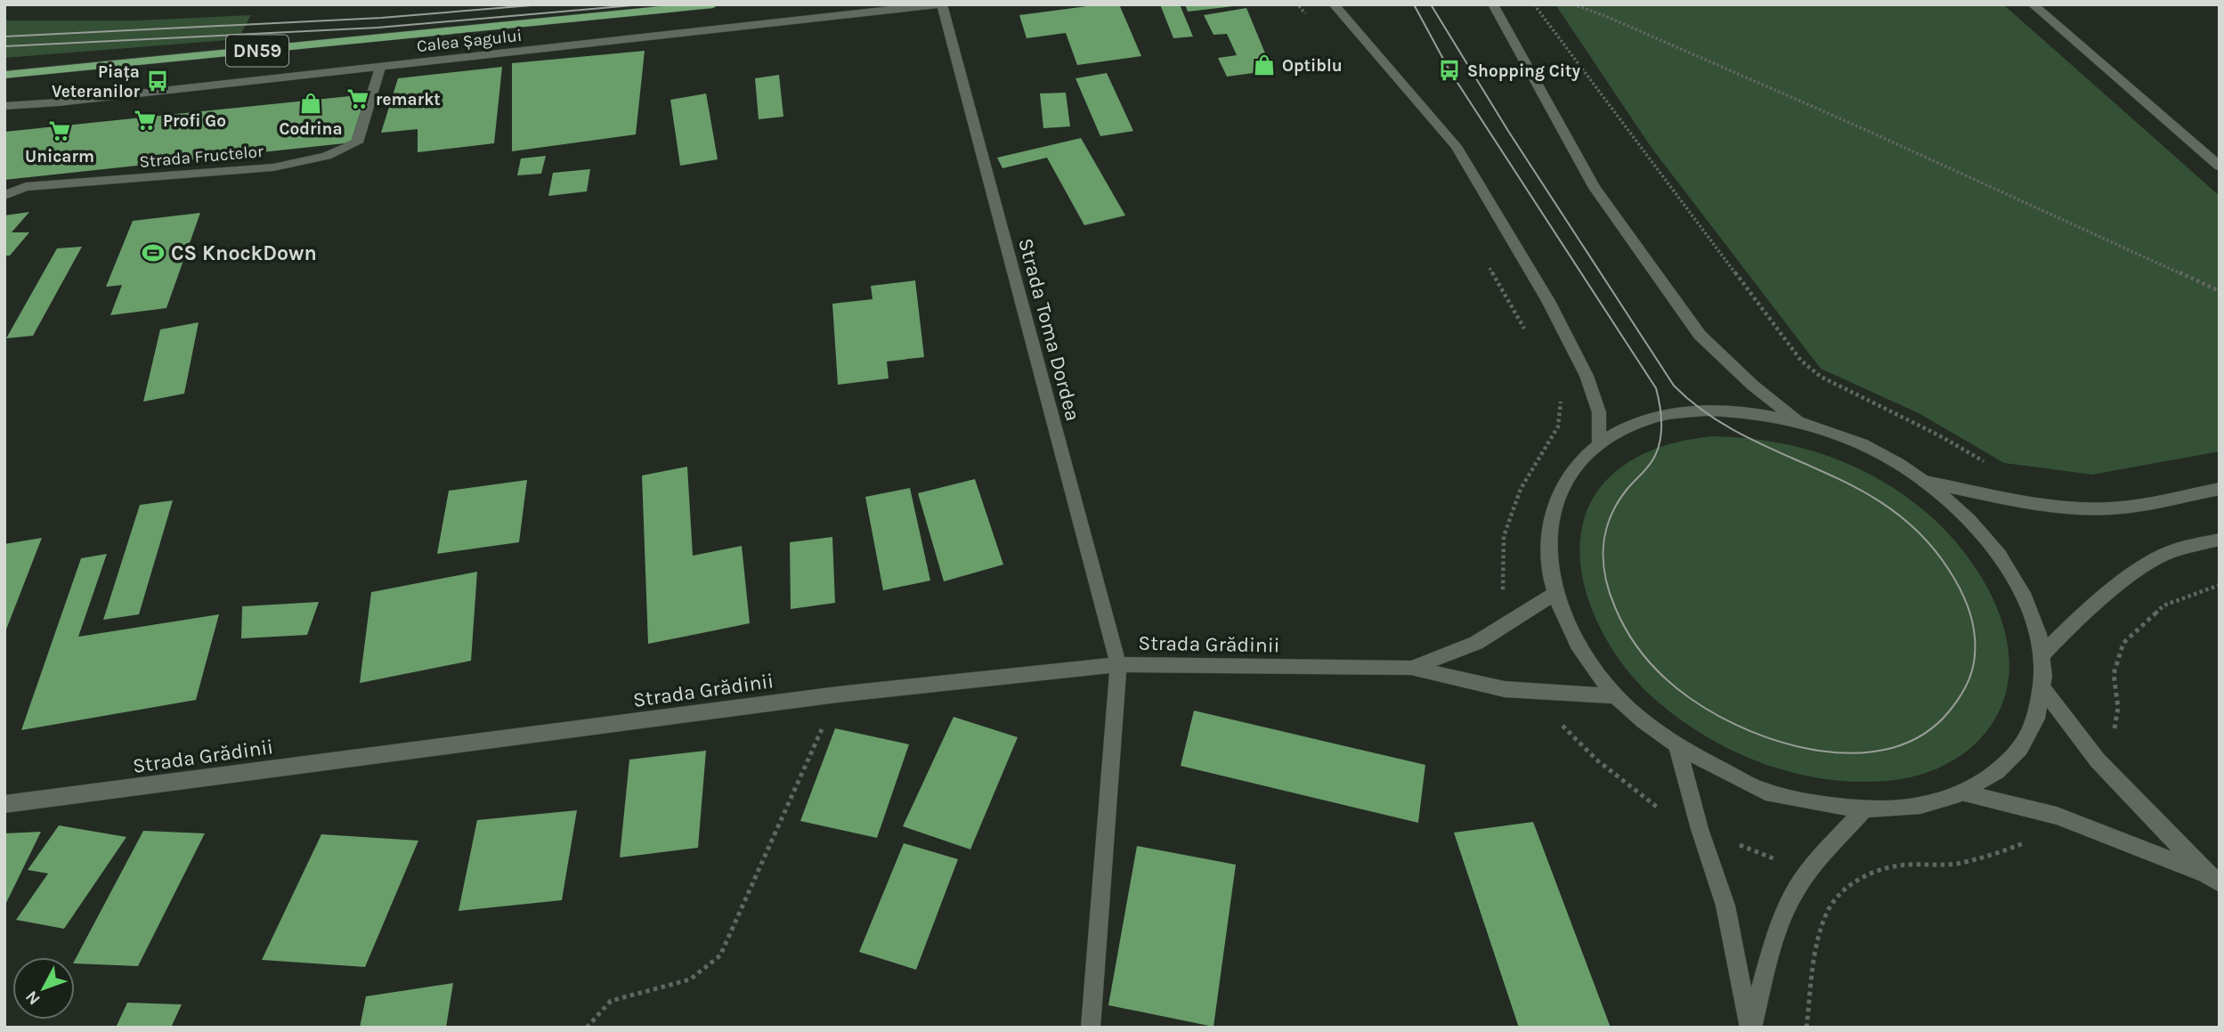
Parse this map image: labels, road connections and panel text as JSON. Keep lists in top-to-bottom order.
{
  "streets": {
    "main road": ["Calea Șagului", "DN59"],
    "street": ["Strada Fructelor", "Strada Toma Dordea", "Strada Grădinii"]
  },
  "crossings": [
    ["Calea Șagului", "Strada Fructelor"],
    ["Calea Șagului", "Strada Toma Dordea"],
    ["Strada Toma Dordea", "Strada Grădinii"]
  ],
  "places": {
    "shop": ["Optiblu", "Codrina"],
    "bus stop": ["Shopping City", "Piața Veteranilor"],
    "supermarket": ["remarkt", "Profi Go", "Unicarm"],
    "sports": ["CS KnockDown"]
  },
  "north": "bottom left"
}
